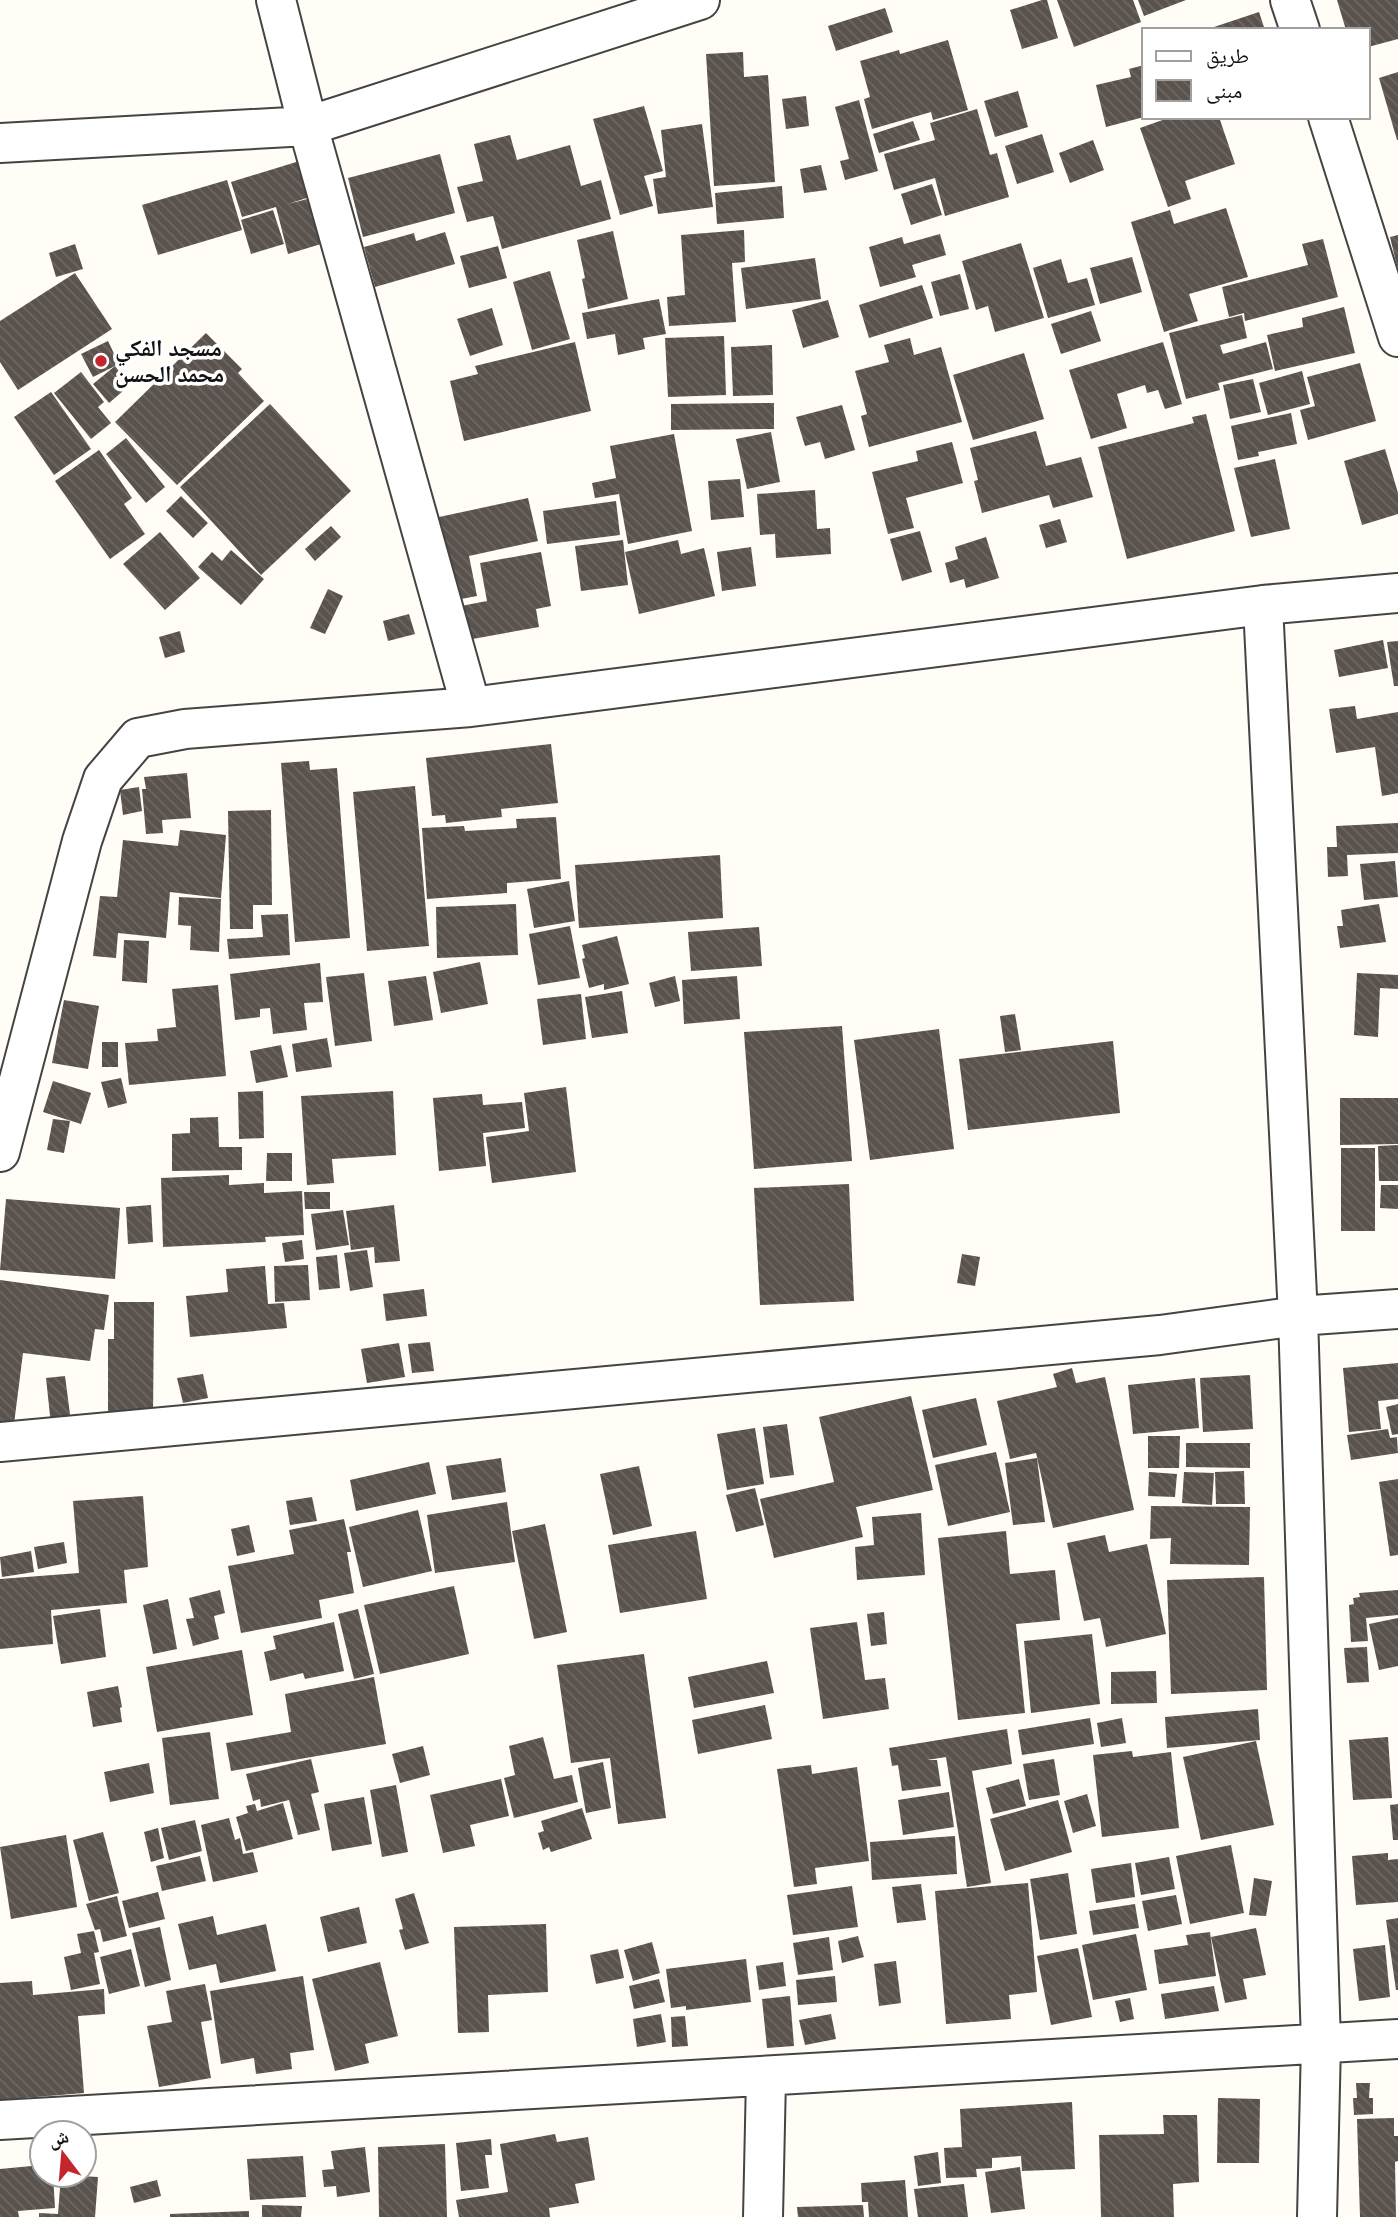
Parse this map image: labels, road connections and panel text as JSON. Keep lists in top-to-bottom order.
{
  "places": ["مسجد الفكي محمد الحسن"],
  "legend": ["طريق", "مبنى"],
  "north": "top"
}
